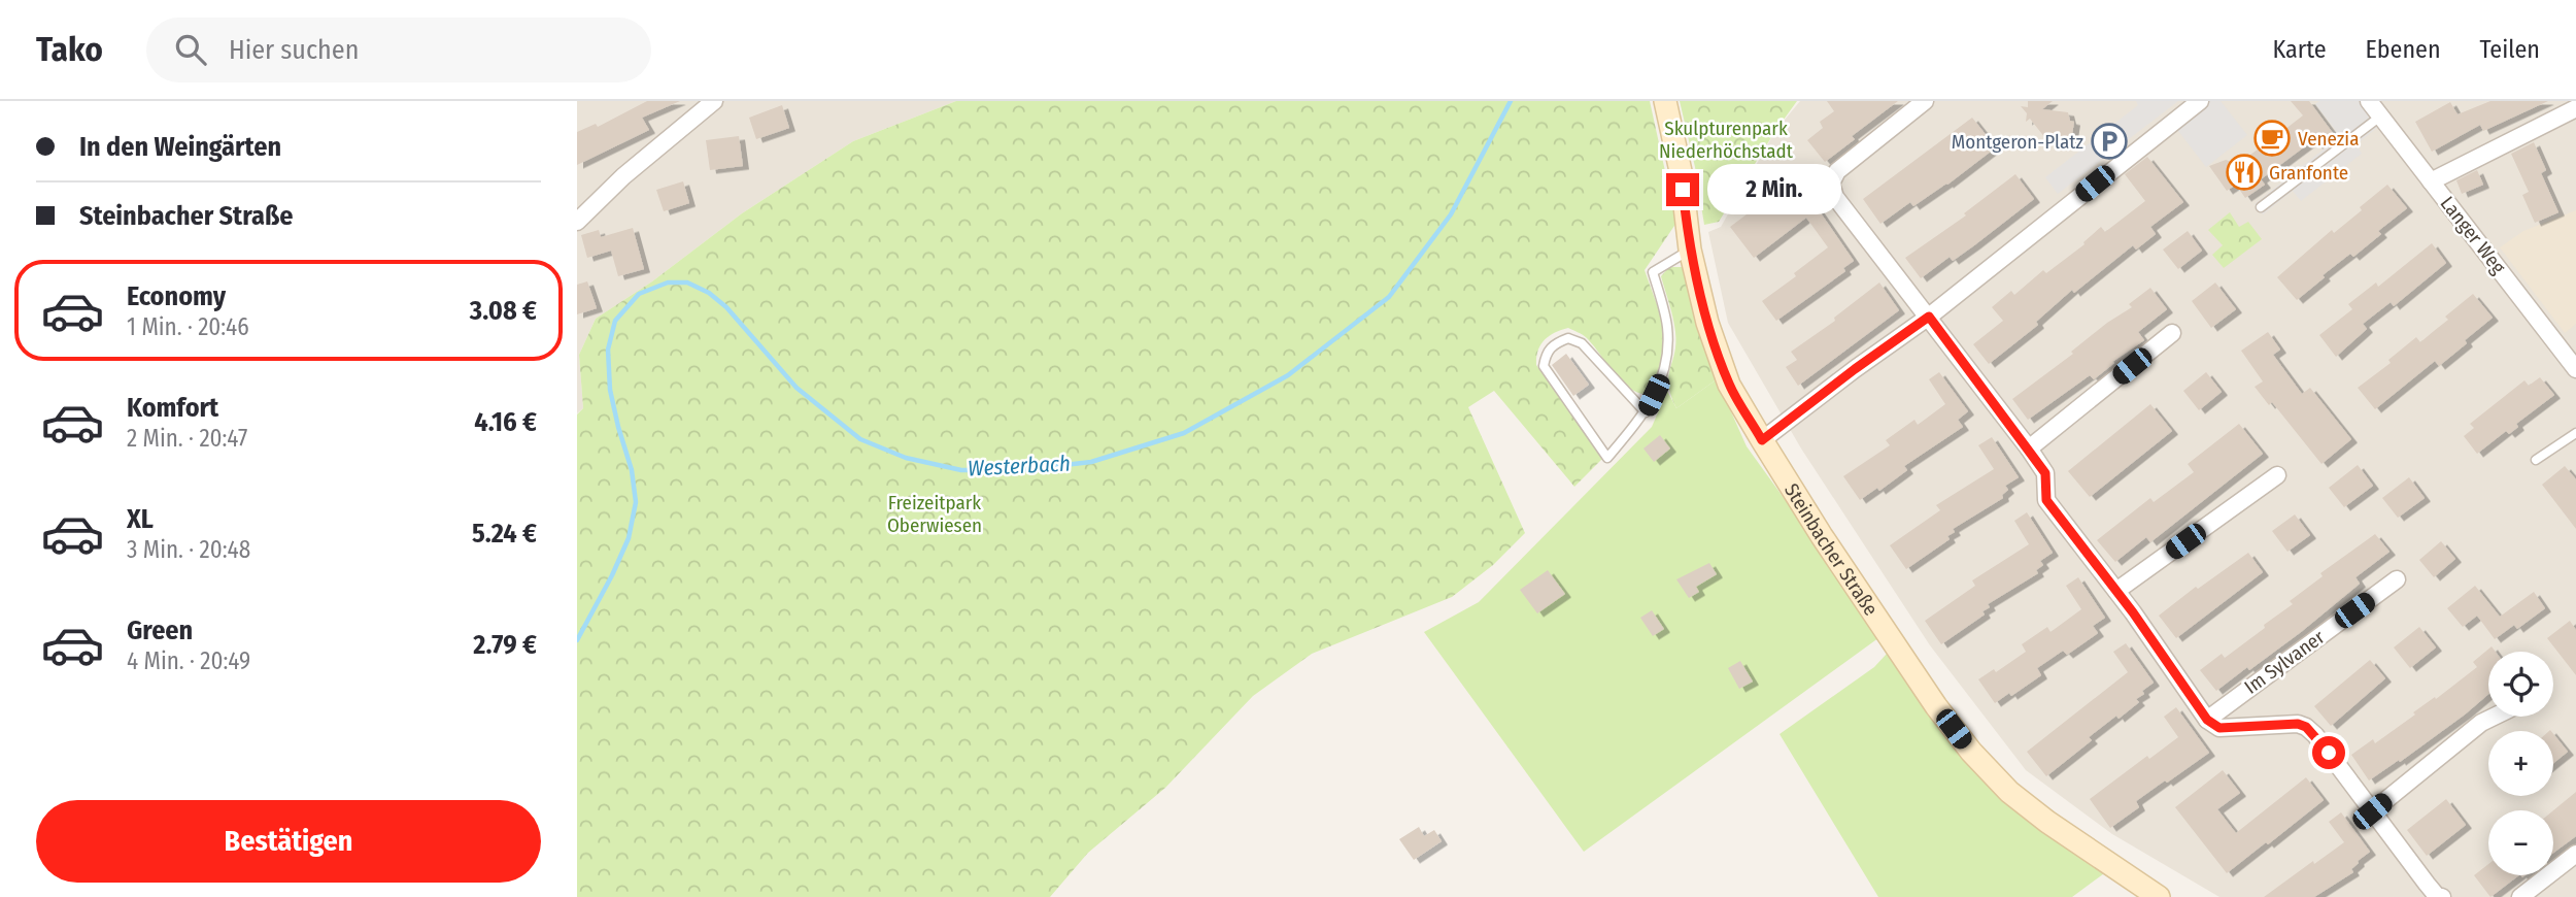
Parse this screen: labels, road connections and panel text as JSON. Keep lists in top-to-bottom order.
{
  "streets": {
    "main road": ["Steinbacher Straße"],
    "street": ["Langer Weg", "Im Sylvaner"]
  },
  "water": ["Westerbach"],
  "parks": ["Skulpturenpark Niederhöchstadt", "Freizeitpark Oberwiesen"],
  "places": {
    "cafe": ["Venezia"],
    "parking": ["Montgeron-Platz"],
    "restaurant": ["Granfonte"]
  },
  "page": {
    "header": "Tako",
    "search": "Hier suchen",
    "nav": ["Karte", "Ebenen", "Teilen"],
    "banner": ["In den Weingärten", "Steinbacher Straße"],
    "bubble": "2 Min.",
    "list": [
      {
        "name": "Economy",
        "note": "1 Min. · 20:46",
        "value": "3.08 €"
      },
      {
        "name": "Komfort",
        "note": "2 Min. · 20:47",
        "value": "4.16 €"
      },
      {
        "name": "XL",
        "note": "3 Min. · 20:48",
        "value": "5.24 €"
      },
      {
        "name": "Green",
        "note": "4 Min. · 20:49",
        "value": "2.79 €"
      }
    ],
    "map_buttons": ["+", "−"],
    "buttons": "Bestätigen"
  }
}
